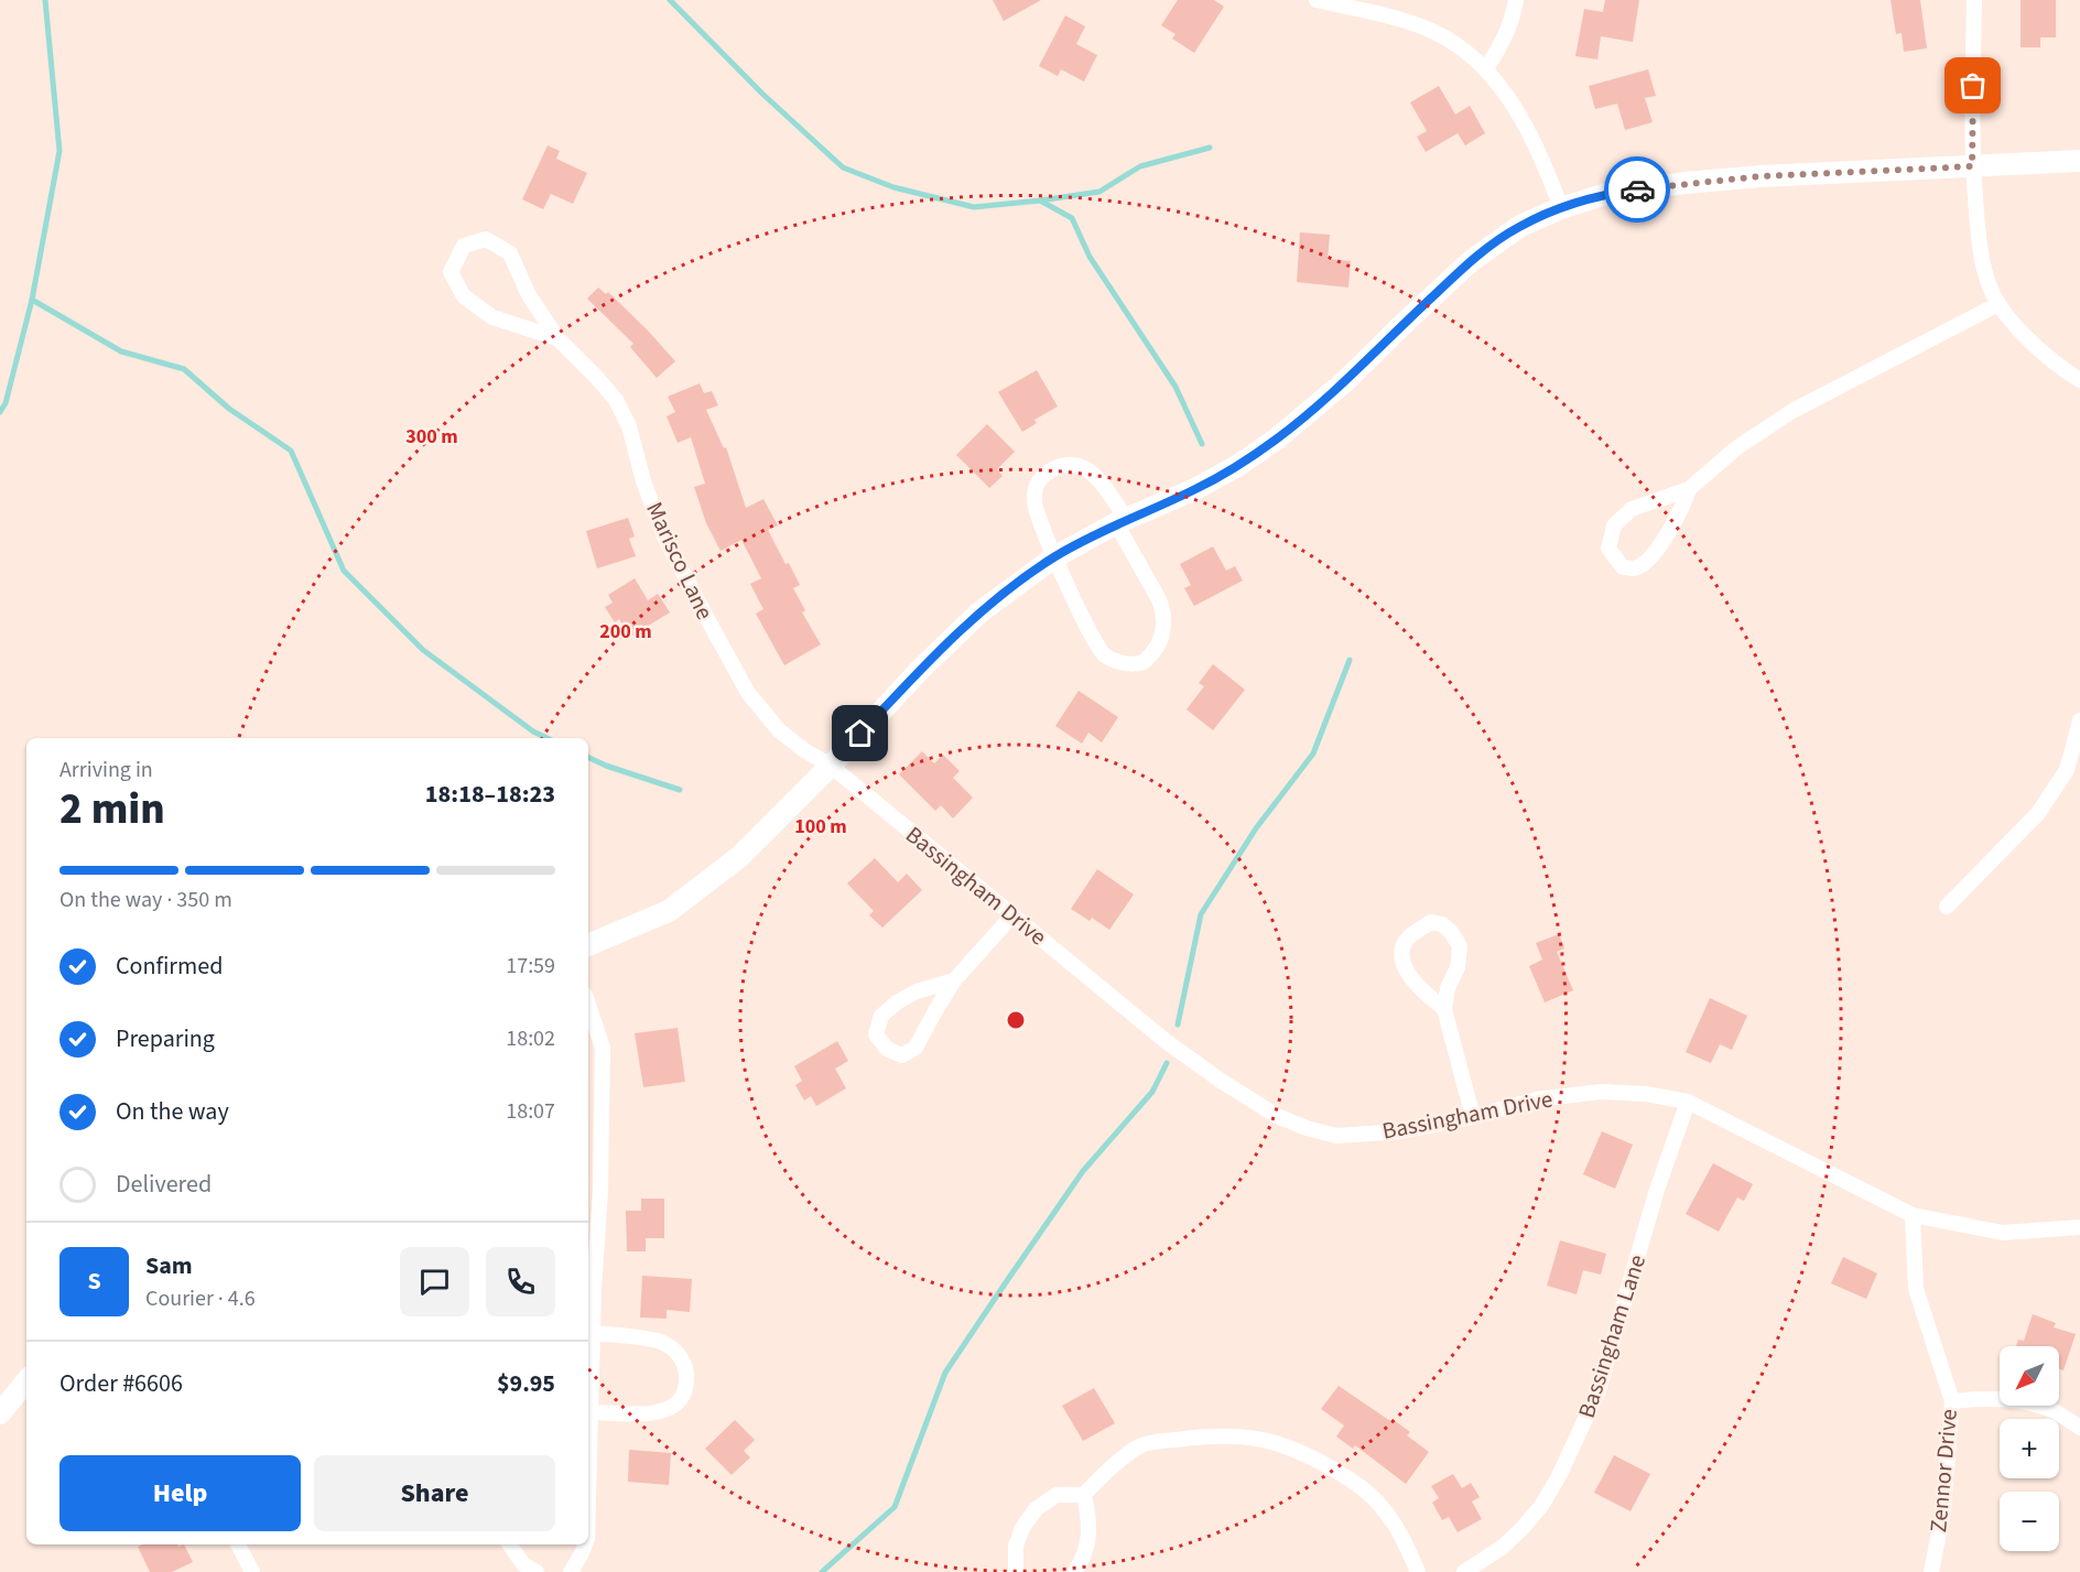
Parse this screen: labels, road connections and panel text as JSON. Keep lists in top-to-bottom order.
{
  "streets": {
    "street": [
      "Marisco Lane",
      "Bassingham Drive",
      "Bassingham Lane",
      "Zennor Drive"
    ]
  },
  "crossings": [
    ["Marisco Lane", "Bassingham Drive"],
    ["Bassingham Drive", "Bassingham Lane"],
    ["Bassingham Drive", "Zennor Drive"]
  ],
  "north": "bottom left",
  "page": {
    "heading": ["2 min", "Arriving in", "18:18–18:23"],
    "panel": [
      "Sam",
      "Courier · 4.6",
      "Order #6606",
      "$9.95"
    ],
    "bar": "On the way · 350 m",
    "list": [
      ["Confirmed", "17:59"],
      ["Preparing", "18:02"],
      ["On the way", "18:07"],
      "Delivered"
    ],
    "round": "S",
    "map_buttons": ["+", "−"],
    "buttons": ["Help", "Share"]
  },
  "rings": ["300 m", "200 m", "100 m"]
}
